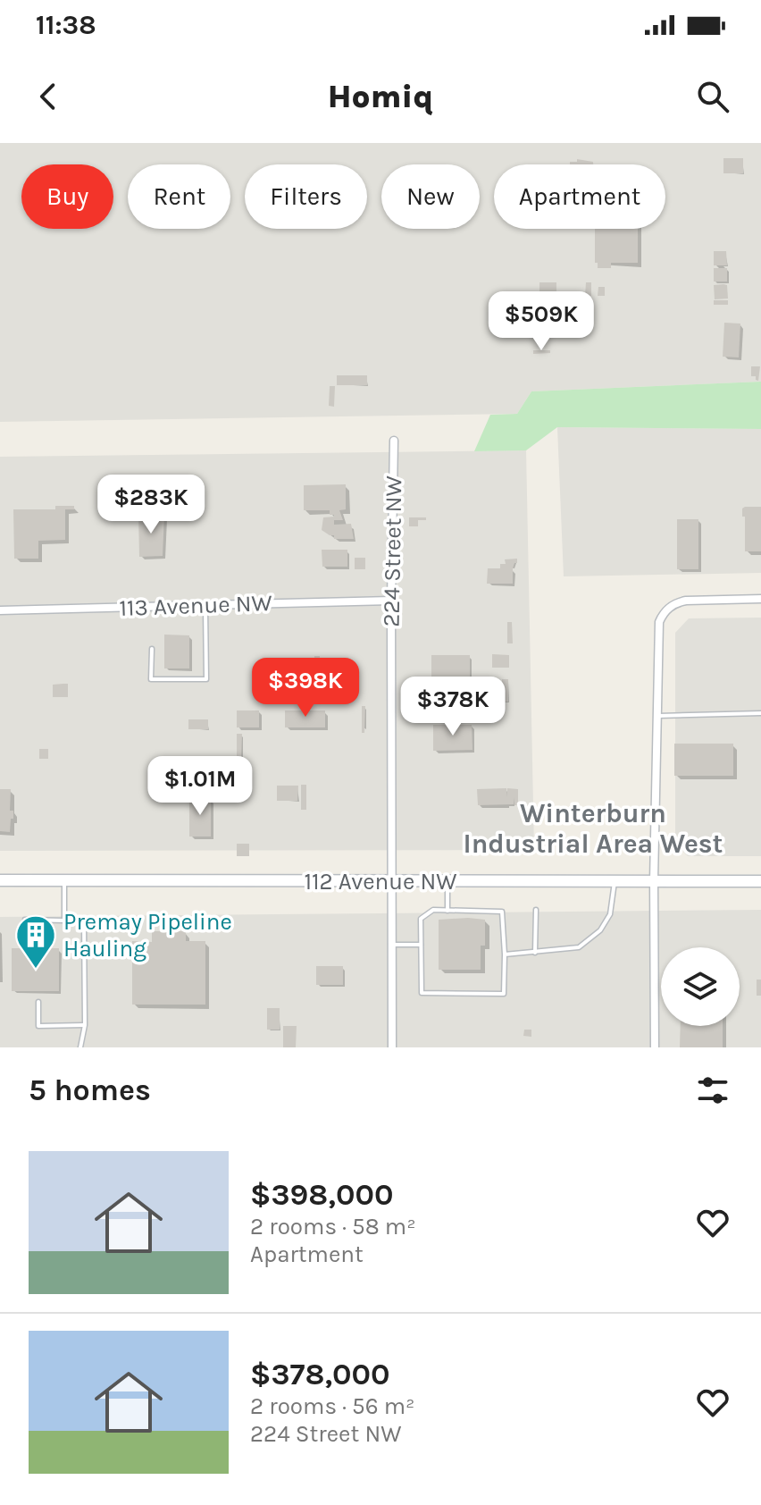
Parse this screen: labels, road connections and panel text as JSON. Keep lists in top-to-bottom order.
{
  "streets": {
    "street": ["224 Street NW", "113 Avenue NW", "112 Avenue NW"]
  },
  "crossings": [
    ["224 Street NW", "113 Avenue NW"],
    ["224 Street NW", "112 Avenue NW"]
  ],
  "districts": ["Winterburn Industrial Area West"],
  "places": {
    "building": ["Premay Pipeline Hauling"]
  },
  "page": {
    "status": "11:38",
    "header": "Homiq",
    "chip": [
      "Buy",
      "Rent",
      "Filters",
      "New",
      "Apartment"
    ],
    "price": [
      "$509K",
      "$283K",
      "$398K",
      "$378K",
      "$1.01M"
    ],
    "heading": "5 homes",
    "list": [
      {
        "name": "$398,000",
        "note": "2 rooms · 58 m² · Apartment"
      },
      {
        "name": "$378,000",
        "note": "2 rooms · 56 m² · 224 Street NW"
      }
    ]
  }
}
